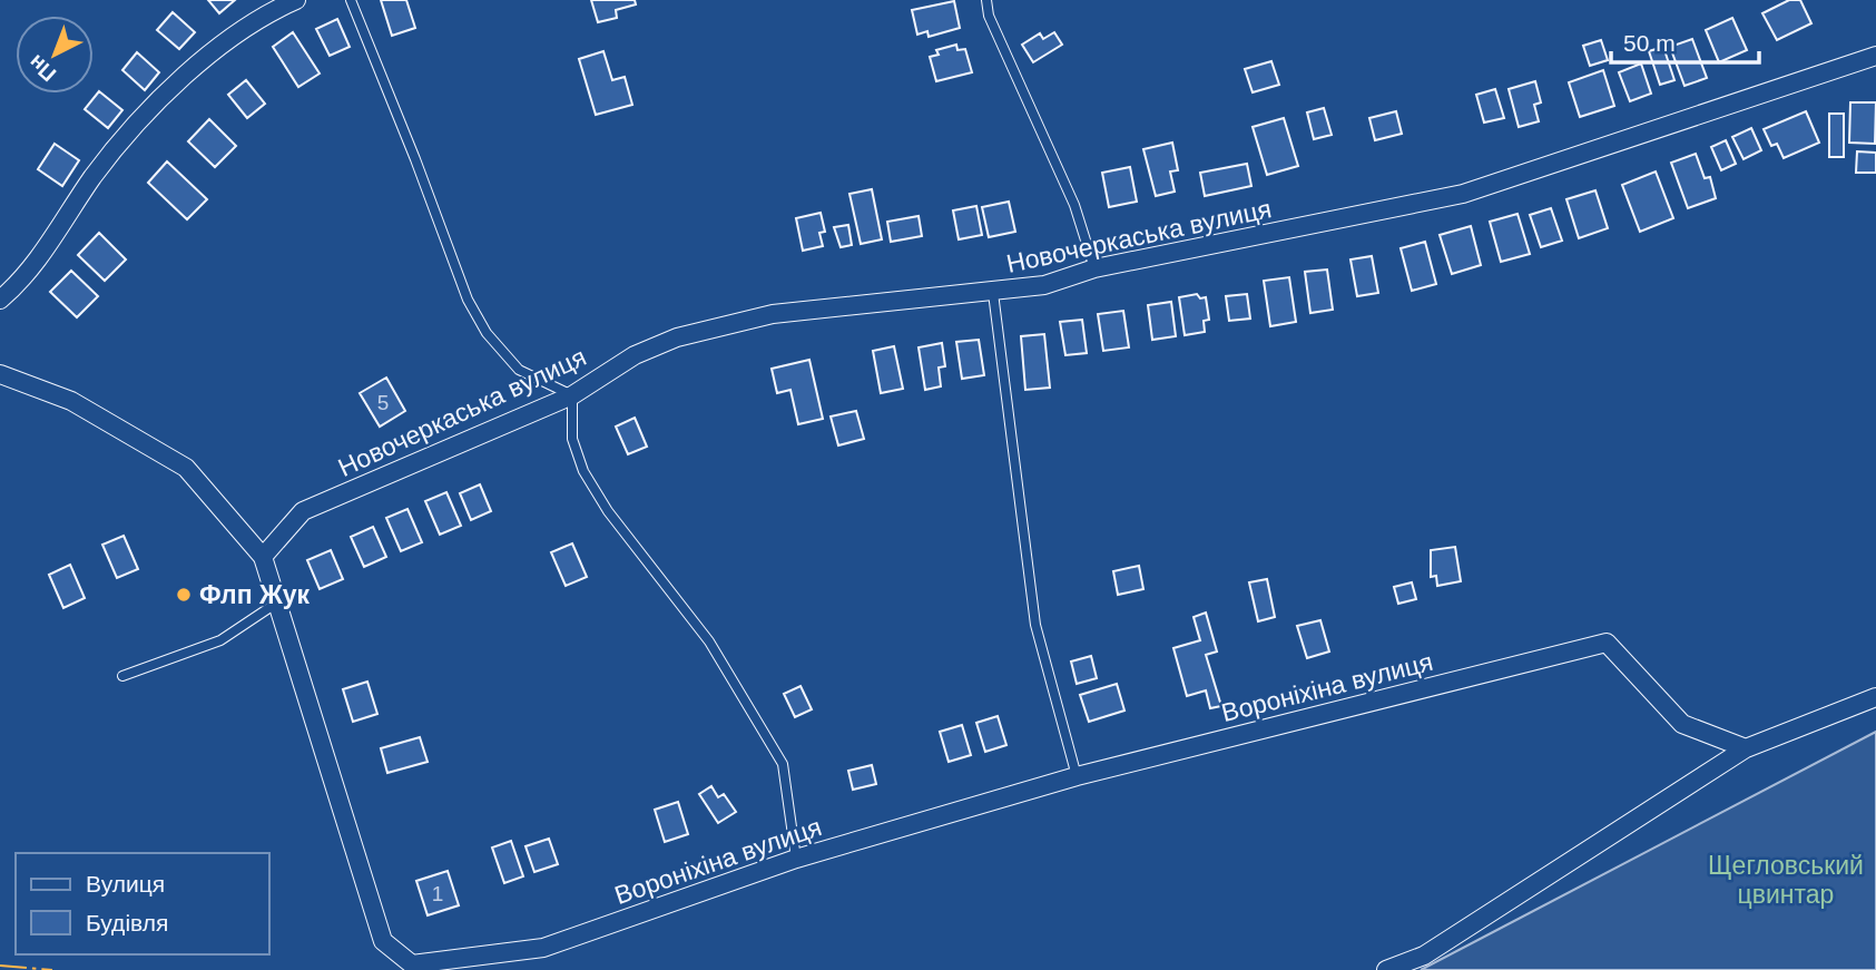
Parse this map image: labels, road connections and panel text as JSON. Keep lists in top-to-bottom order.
{
  "streets": {
    "street": ["Новочеркаська вулиця", "Вороніхіна вулиця"]
  },
  "crossings": [
    ["Новочеркаська вулиця", "Вороніхіна вулиця"]
  ],
  "parks": ["Щегловський цвинтар"],
  "places": ["Флп Жук"],
  "house_numbers": ["5", "1"],
  "legend": ["Вулиця", "Будівля"],
  "scale_bar": "50 m",
  "north": "bottom left"
}
